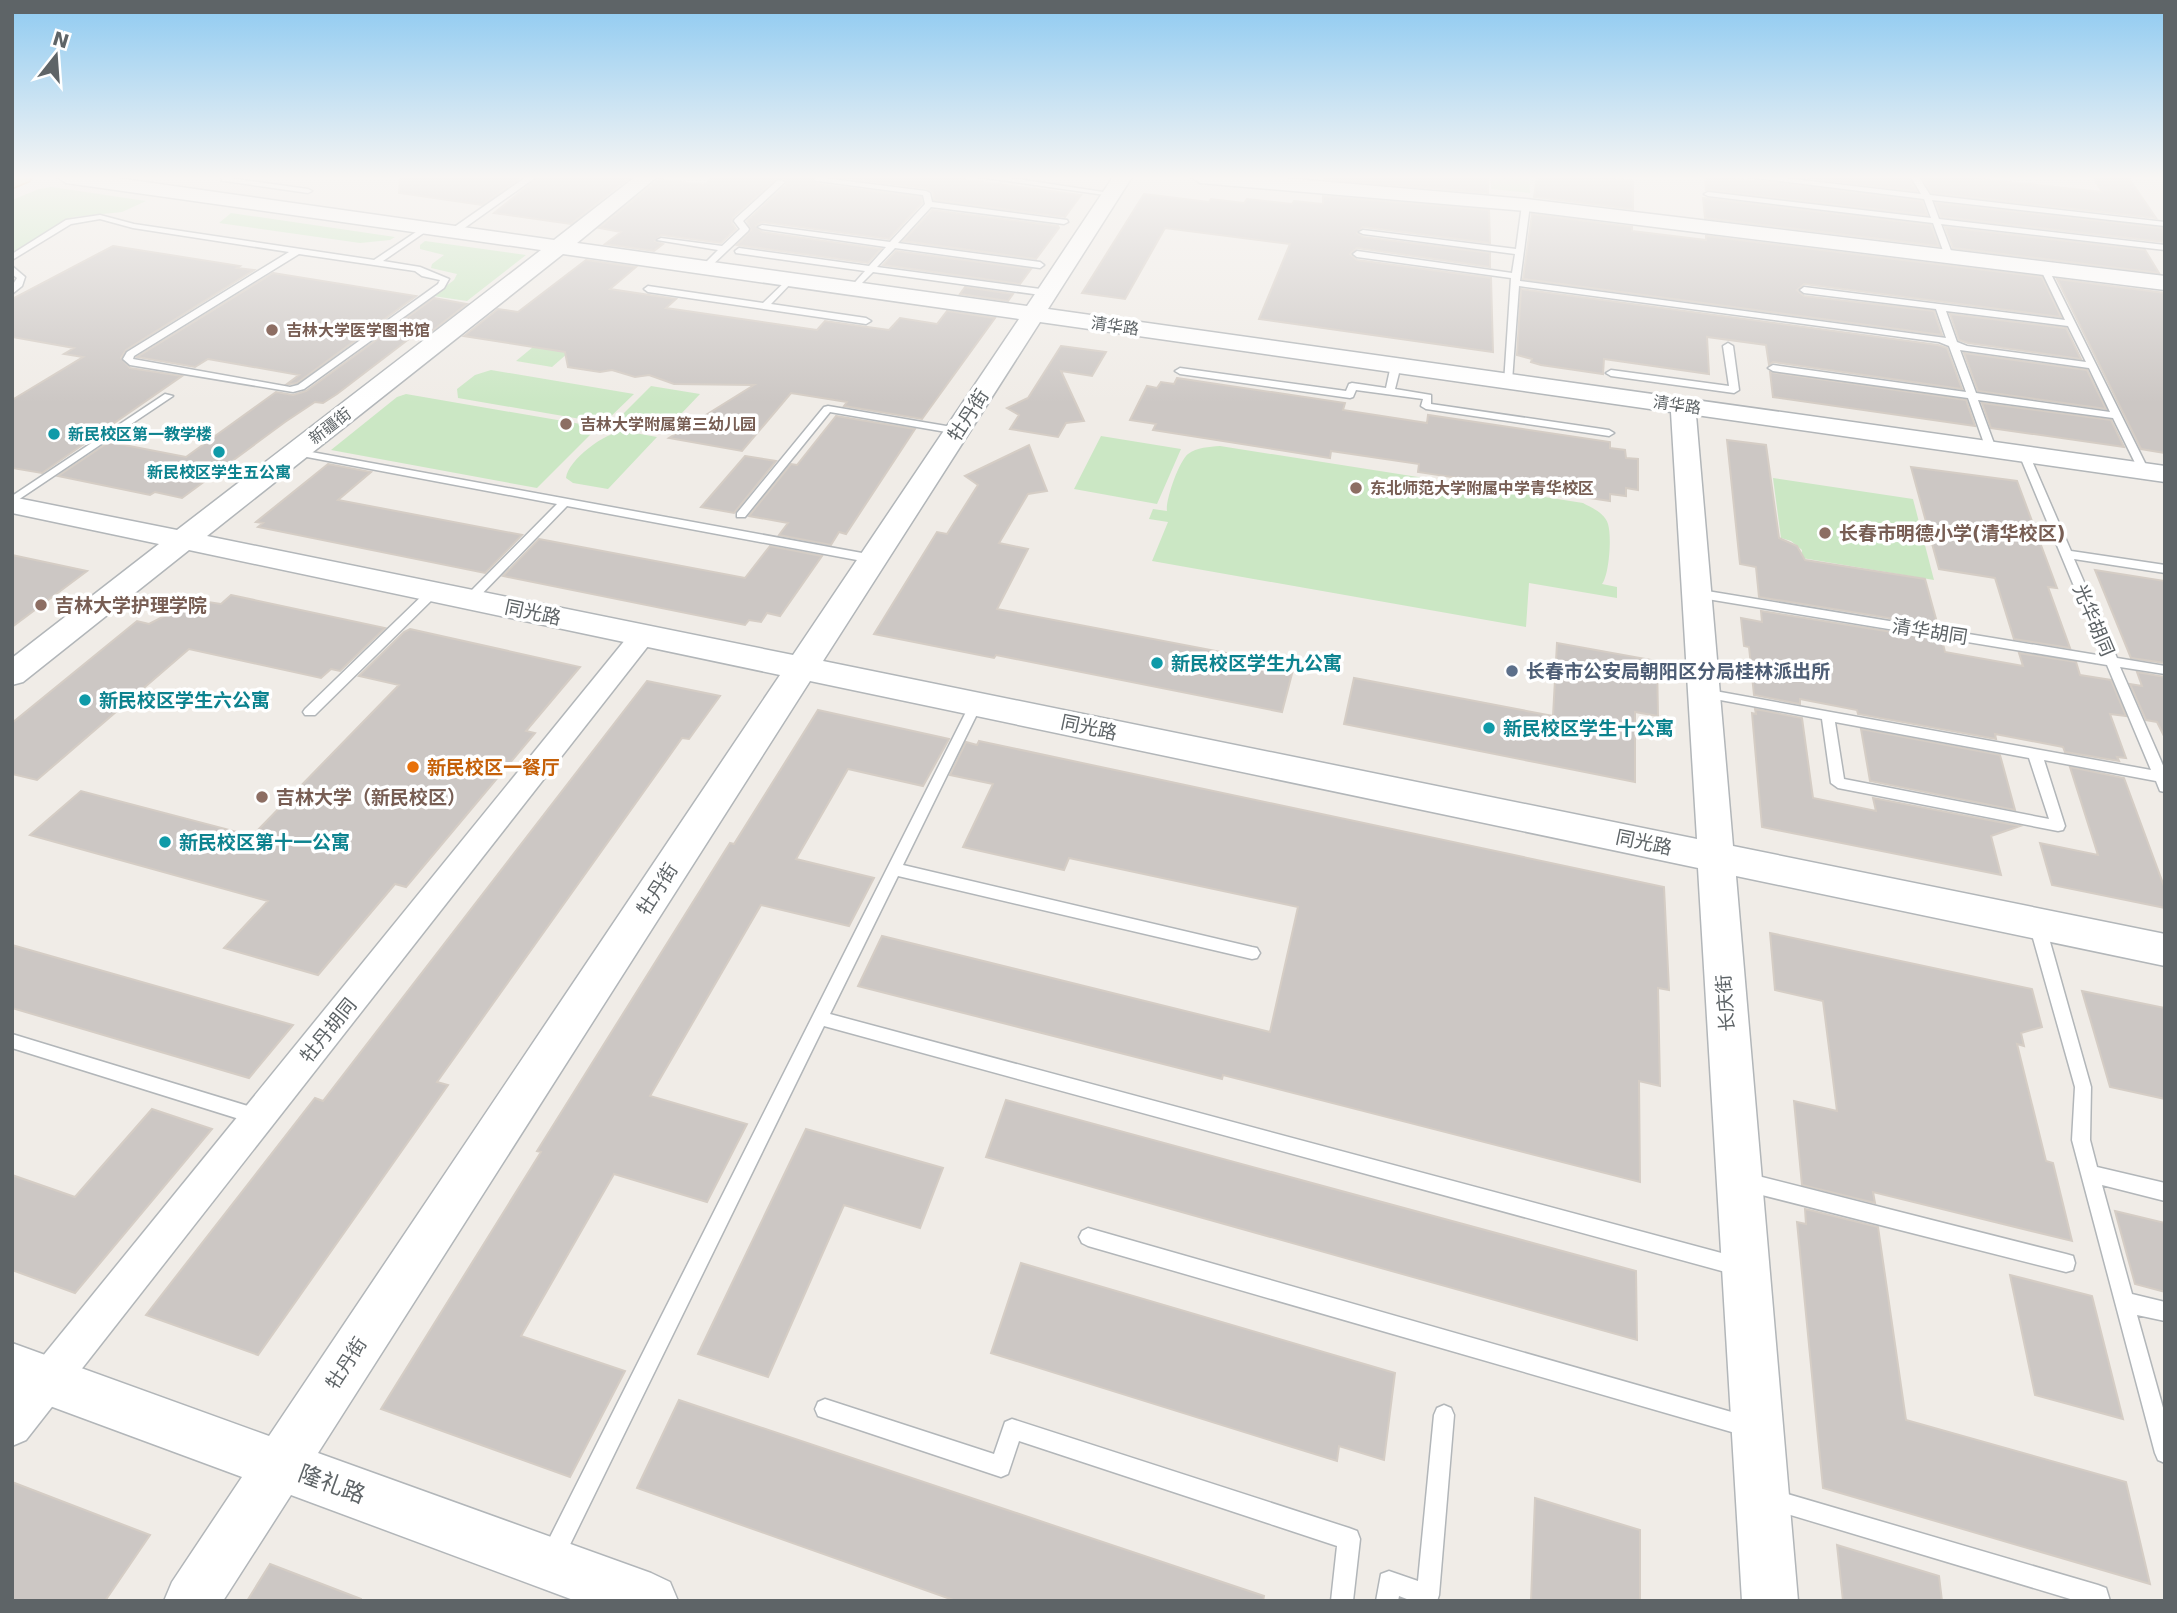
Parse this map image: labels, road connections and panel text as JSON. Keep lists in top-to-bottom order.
{
  "streets": {
    "street": [
      "清华路",
      "牡丹街",
      "新疆街",
      "同光路",
      "长庆街",
      "牡丹胡同",
      "隆礼路"
    ],
    "lane": ["光华胡同", "清华胡同"]
  },
  "crossings": [
    ["清华路", "牡丹街"],
    ["清华路", "光华胡同"],
    ["清华路", "长庆街"],
    ["牡丹街", "同光路"],
    ["牡丹街", "隆礼路"],
    ["新疆街", "同光路"],
    ["同光路", "长庆街"],
    ["同光路", "牡丹胡同"],
    ["光华胡同", "清华胡同"],
    ["清华胡同", "长庆街"],
    ["牡丹胡同", "隆礼路"]
  ],
  "places": [
    "吉林大学医学图书馆",
    "吉林大学附属第三幼儿园",
    "新民校区第一教学楼",
    "新民校区学生五公寓",
    "东北师范大学附属中学青华校区",
    "长春市明德小学(清华校区)",
    "吉林大学护理学院",
    "新民校区学生九公寓",
    "长春市公安局朝阳区分局桂林派出所",
    "新民校区学生六公寓",
    "新民校区学生十公寓",
    "新民校区一餐厅",
    "吉林大学（新民校区）",
    "新民校区第十一公寓"
  ],
  "north": "top"
}
